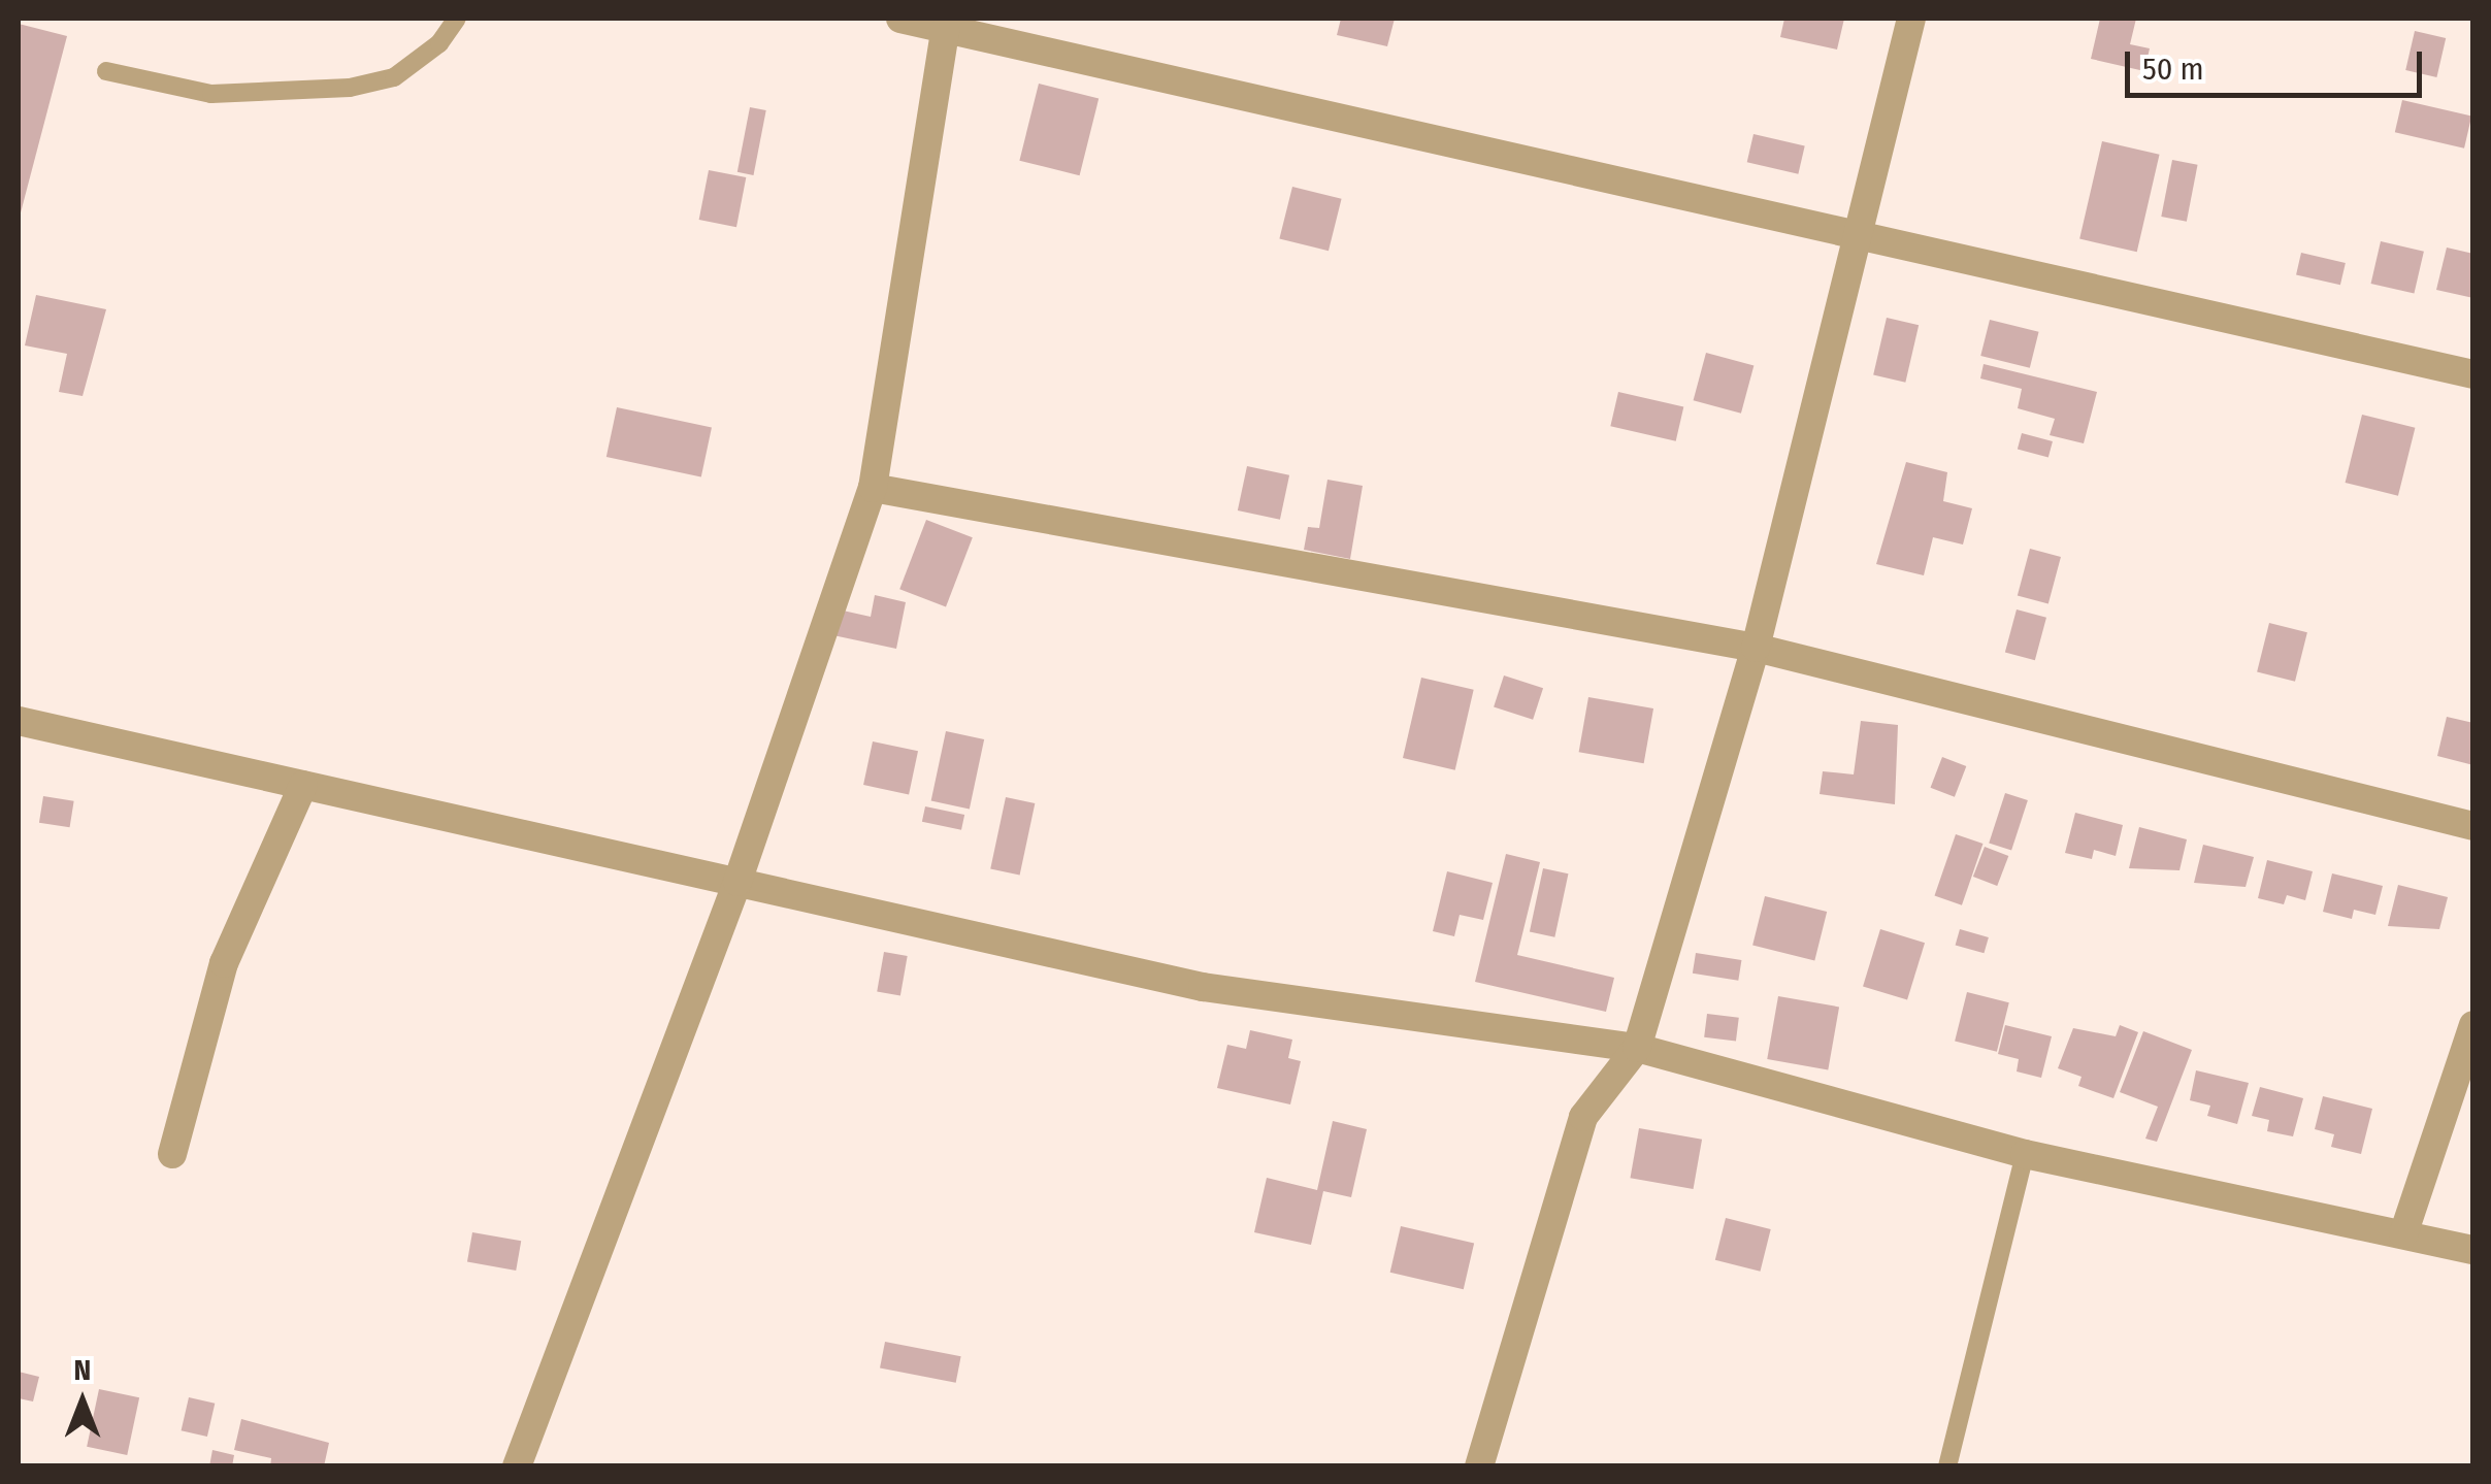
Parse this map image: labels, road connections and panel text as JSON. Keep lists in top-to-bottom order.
{
  "scale_bar": "50 m",
  "north": "top"
}
